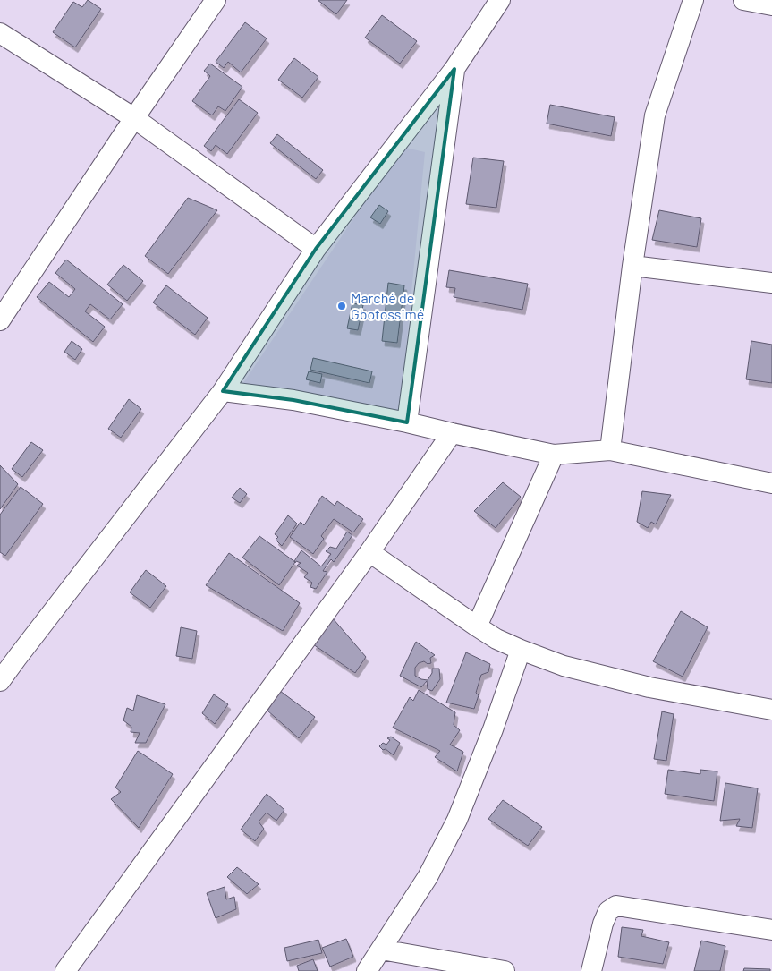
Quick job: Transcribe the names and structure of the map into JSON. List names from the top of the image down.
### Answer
{
  "places": ["Marché de Gbotossimé"]
}
